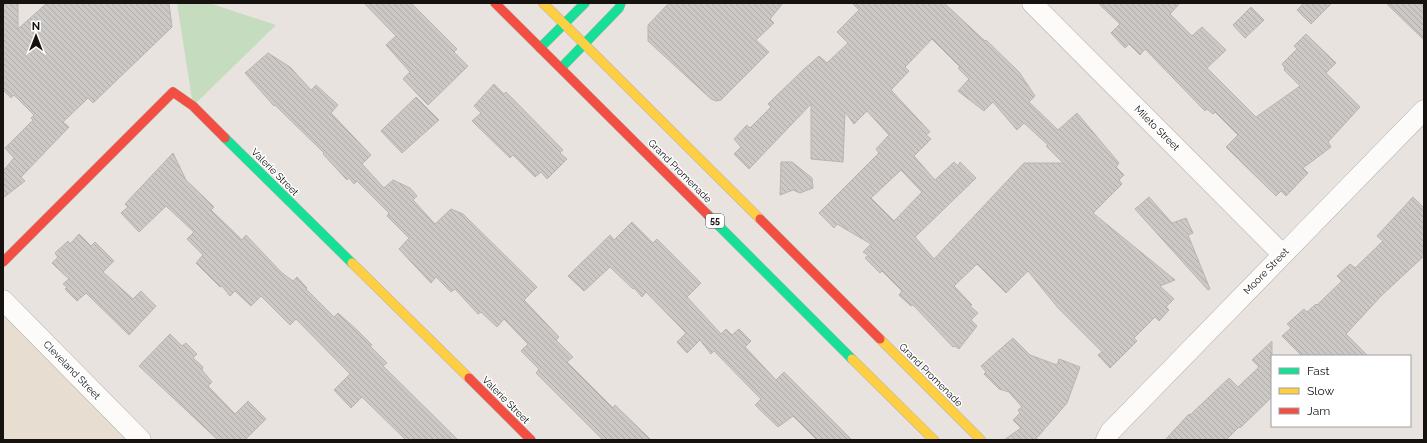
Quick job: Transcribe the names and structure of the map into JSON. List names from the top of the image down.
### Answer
{
  "streets": {
    "main road": ["Grand Promenade", "Valerie Street", "55"],
    "street": ["Mileto Street", "Moore Street", "Cleveland Street"]
  },
  "crossings": [
    ["Mileto Street", "Moore Street"]
  ],
  "legend": ["Fast", "Slow", "Jam"],
  "north": "top"
}
